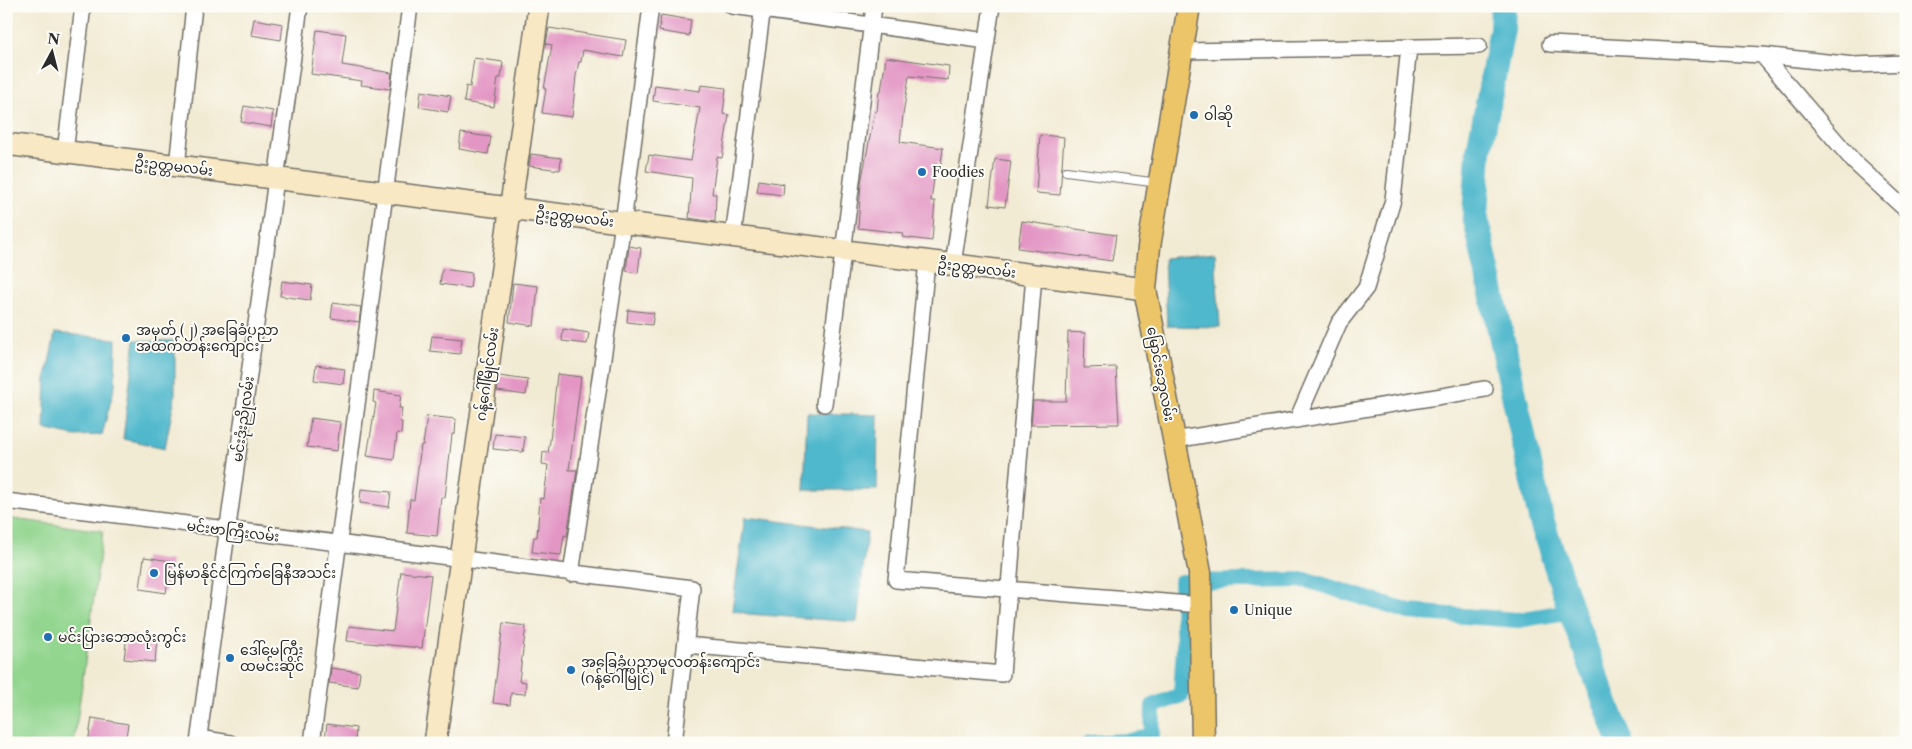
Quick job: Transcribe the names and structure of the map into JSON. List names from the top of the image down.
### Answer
{
  "streets": {
    "main road": ["မြောင်းဘွေလမ်း"],
    "street": [
      "ဦးဥတ္တမလမ်း",
      "ဂန့်ဂေါ်မြိုင်လမ်း",
      "မင်းဒုံးညိုလမ်း",
      "မင်းဗာကြီးလမ်း"
    ]
  },
  "crossings": [
    ["ဦးဥတ္တမလမ်း", "ဂန့်ဂေါ်မြိုင်လမ်း"],
    ["ဦးဥတ္တမလမ်း", "မြောင်းဘွေလမ်း"],
    ["ဦးဥတ္တမလမ်း", "မင်းဒုံးညိုလမ်း"],
    ["ဂန့်ဂေါ်မြိုင်လမ်း", "မင်းဗာကြီးလမ်း"],
    ["မင်းဒုံးညိုလမ်း", "မင်းဗာကြီးလမ်း"]
  ],
  "places": [
    "ဝါဆို",
    "Foodies",
    "အမှတ် (၂) အခြေခံပညာ အထက်တန်းကျောင်း",
    "မြန်မာနိုင်ငံကြက်ခြေနီအသင်း",
    "Unique",
    "မင်းပြားဘောလုံးကွင်း",
    "ဒေါ်မေကြီး ထမင်းဆိုင်",
    "အခြေခံပညာမူလတန်းကျောင်း (ဂန့်ဂေါ်မြိုင်)"
  ],
  "north": "top"
}
